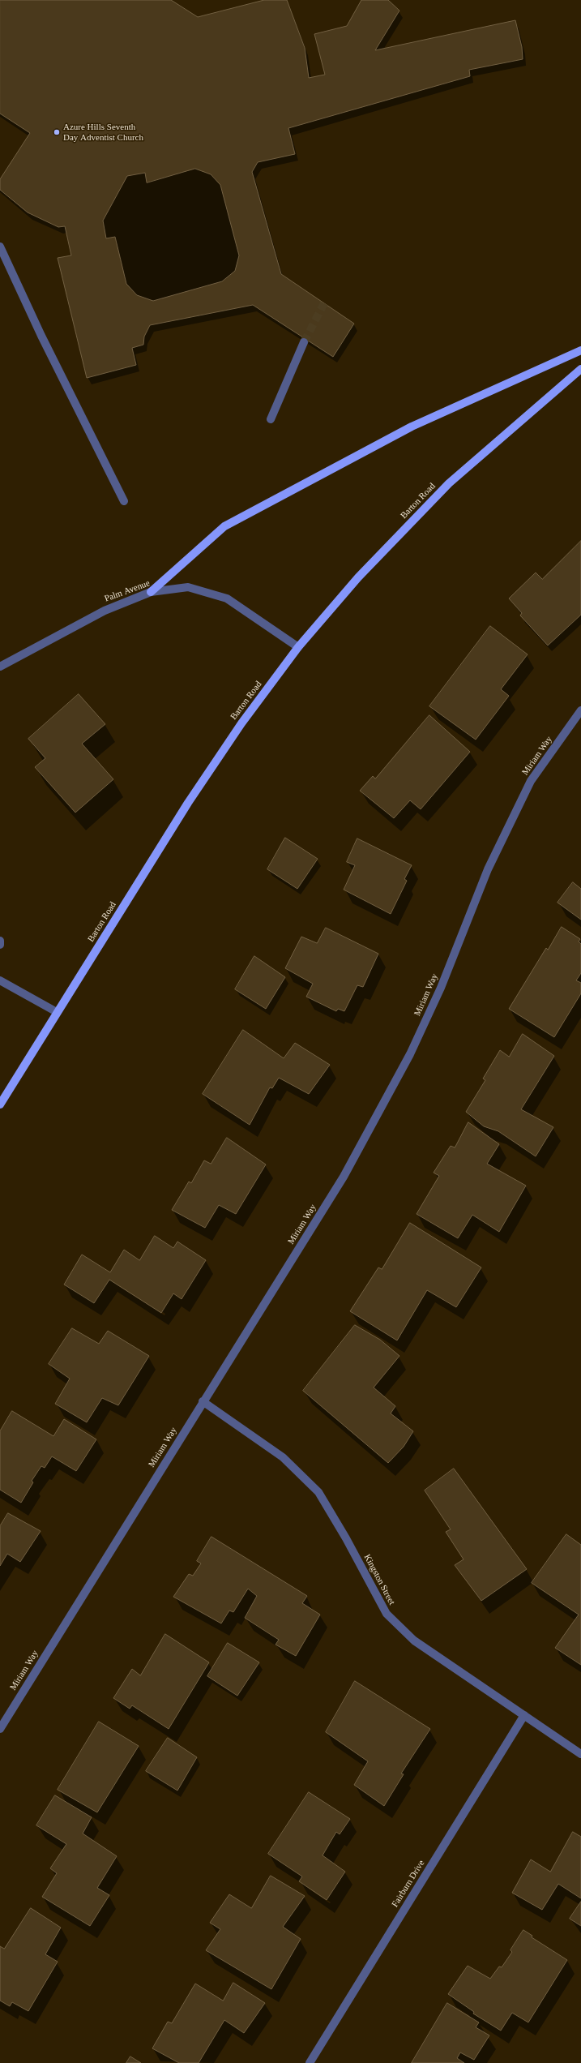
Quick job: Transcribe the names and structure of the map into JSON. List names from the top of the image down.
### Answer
{
  "streets": {
    "main road": ["Barton Road"],
    "street": [
      "Palm Avenue",
      "Miriam Way",
      "Kingston Street",
      "Fairburn Drive"
    ]
  },
  "crossings": [
    ["Barton Road", "Palm Avenue"],
    ["Miriam Way", "Kingston Street"],
    ["Kingston Street", "Fairburn Drive"]
  ],
  "places": ["Azure Hills Seventh Day Adventist Church"]
}
